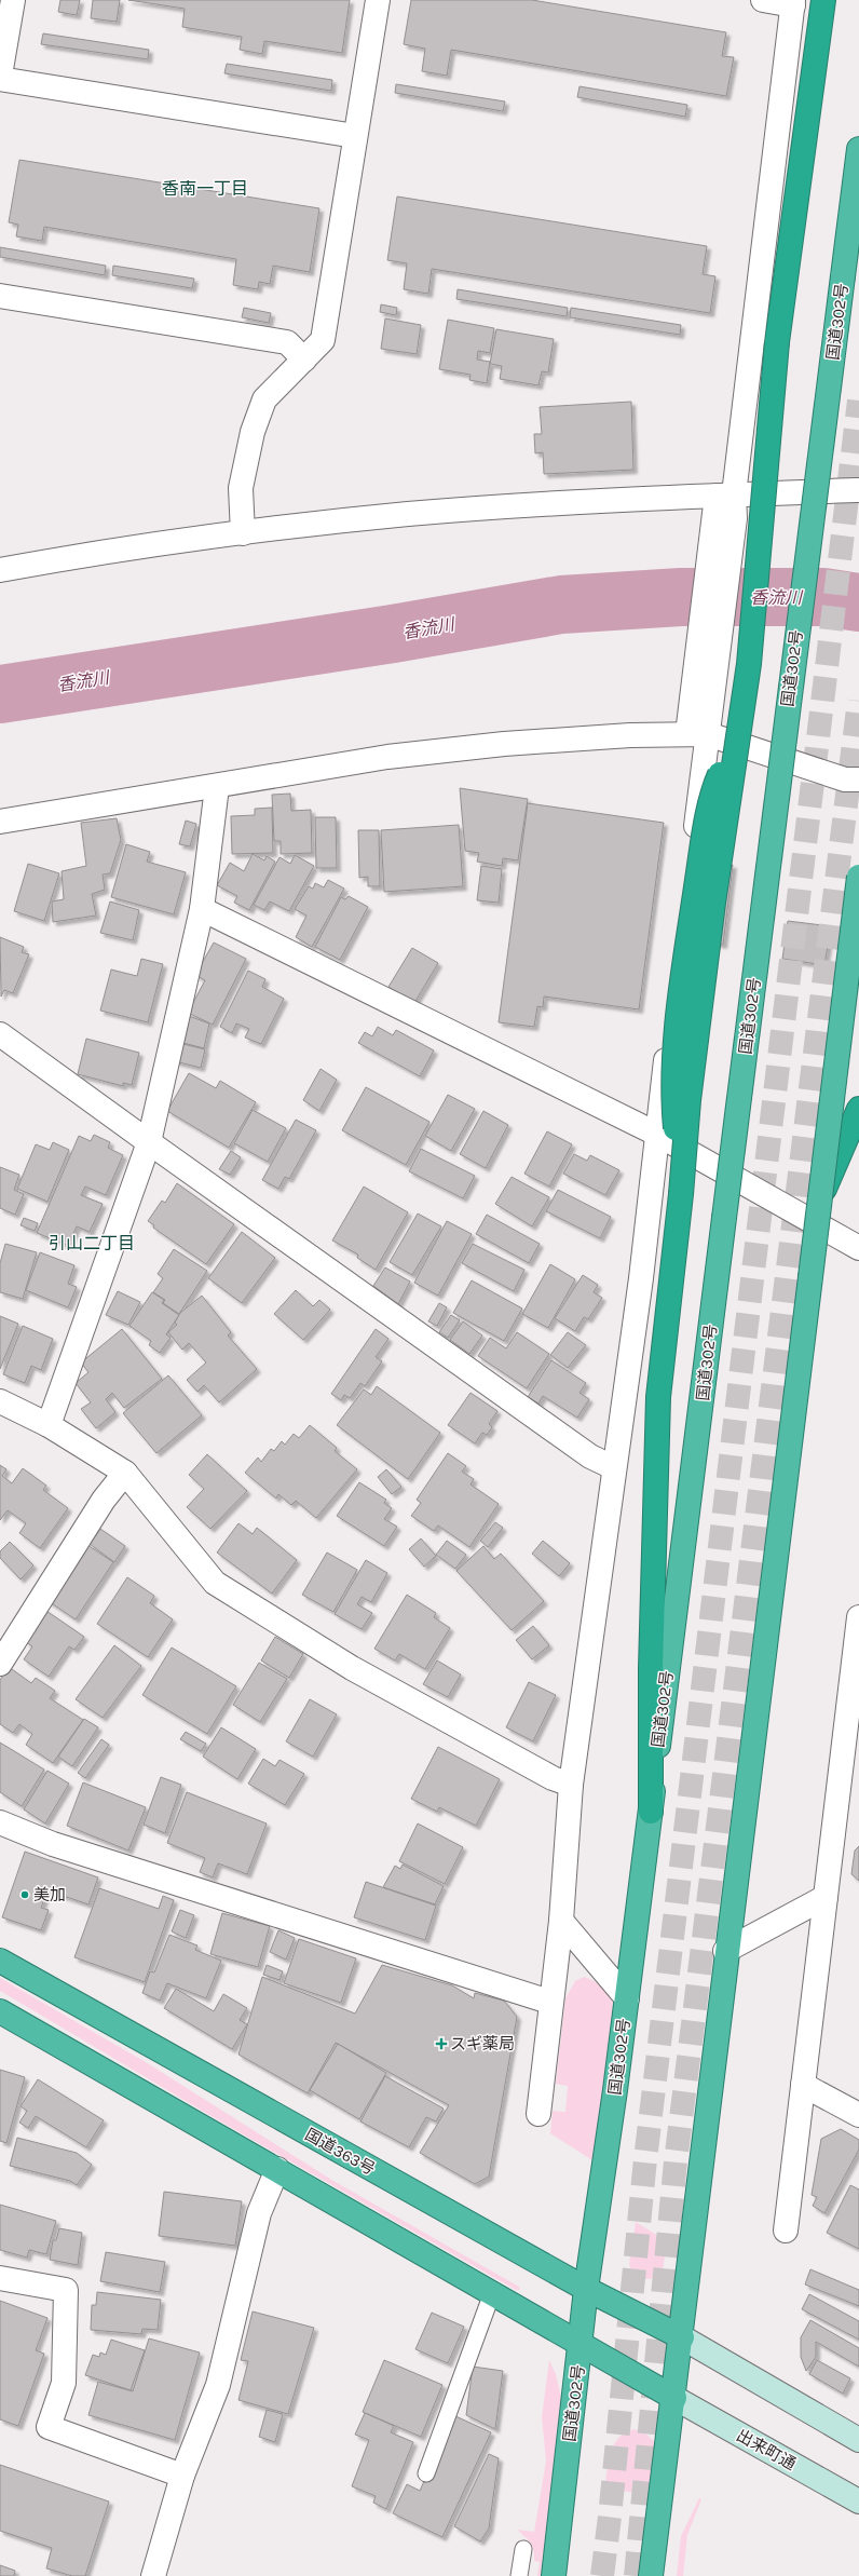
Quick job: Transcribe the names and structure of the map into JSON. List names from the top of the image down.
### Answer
{
  "streets": {
    "highway": ["国道302号", "国道363号"],
    "main road": ["出来町通"]
  },
  "crossings": [
    ["国道302号", "国道363号"]
  ],
  "districts": ["香南一丁目", "引山二丁目"],
  "water": ["香流川"],
  "places": {
    "other": ["美加"],
    "health": ["スギ薬局"]
  }
}
